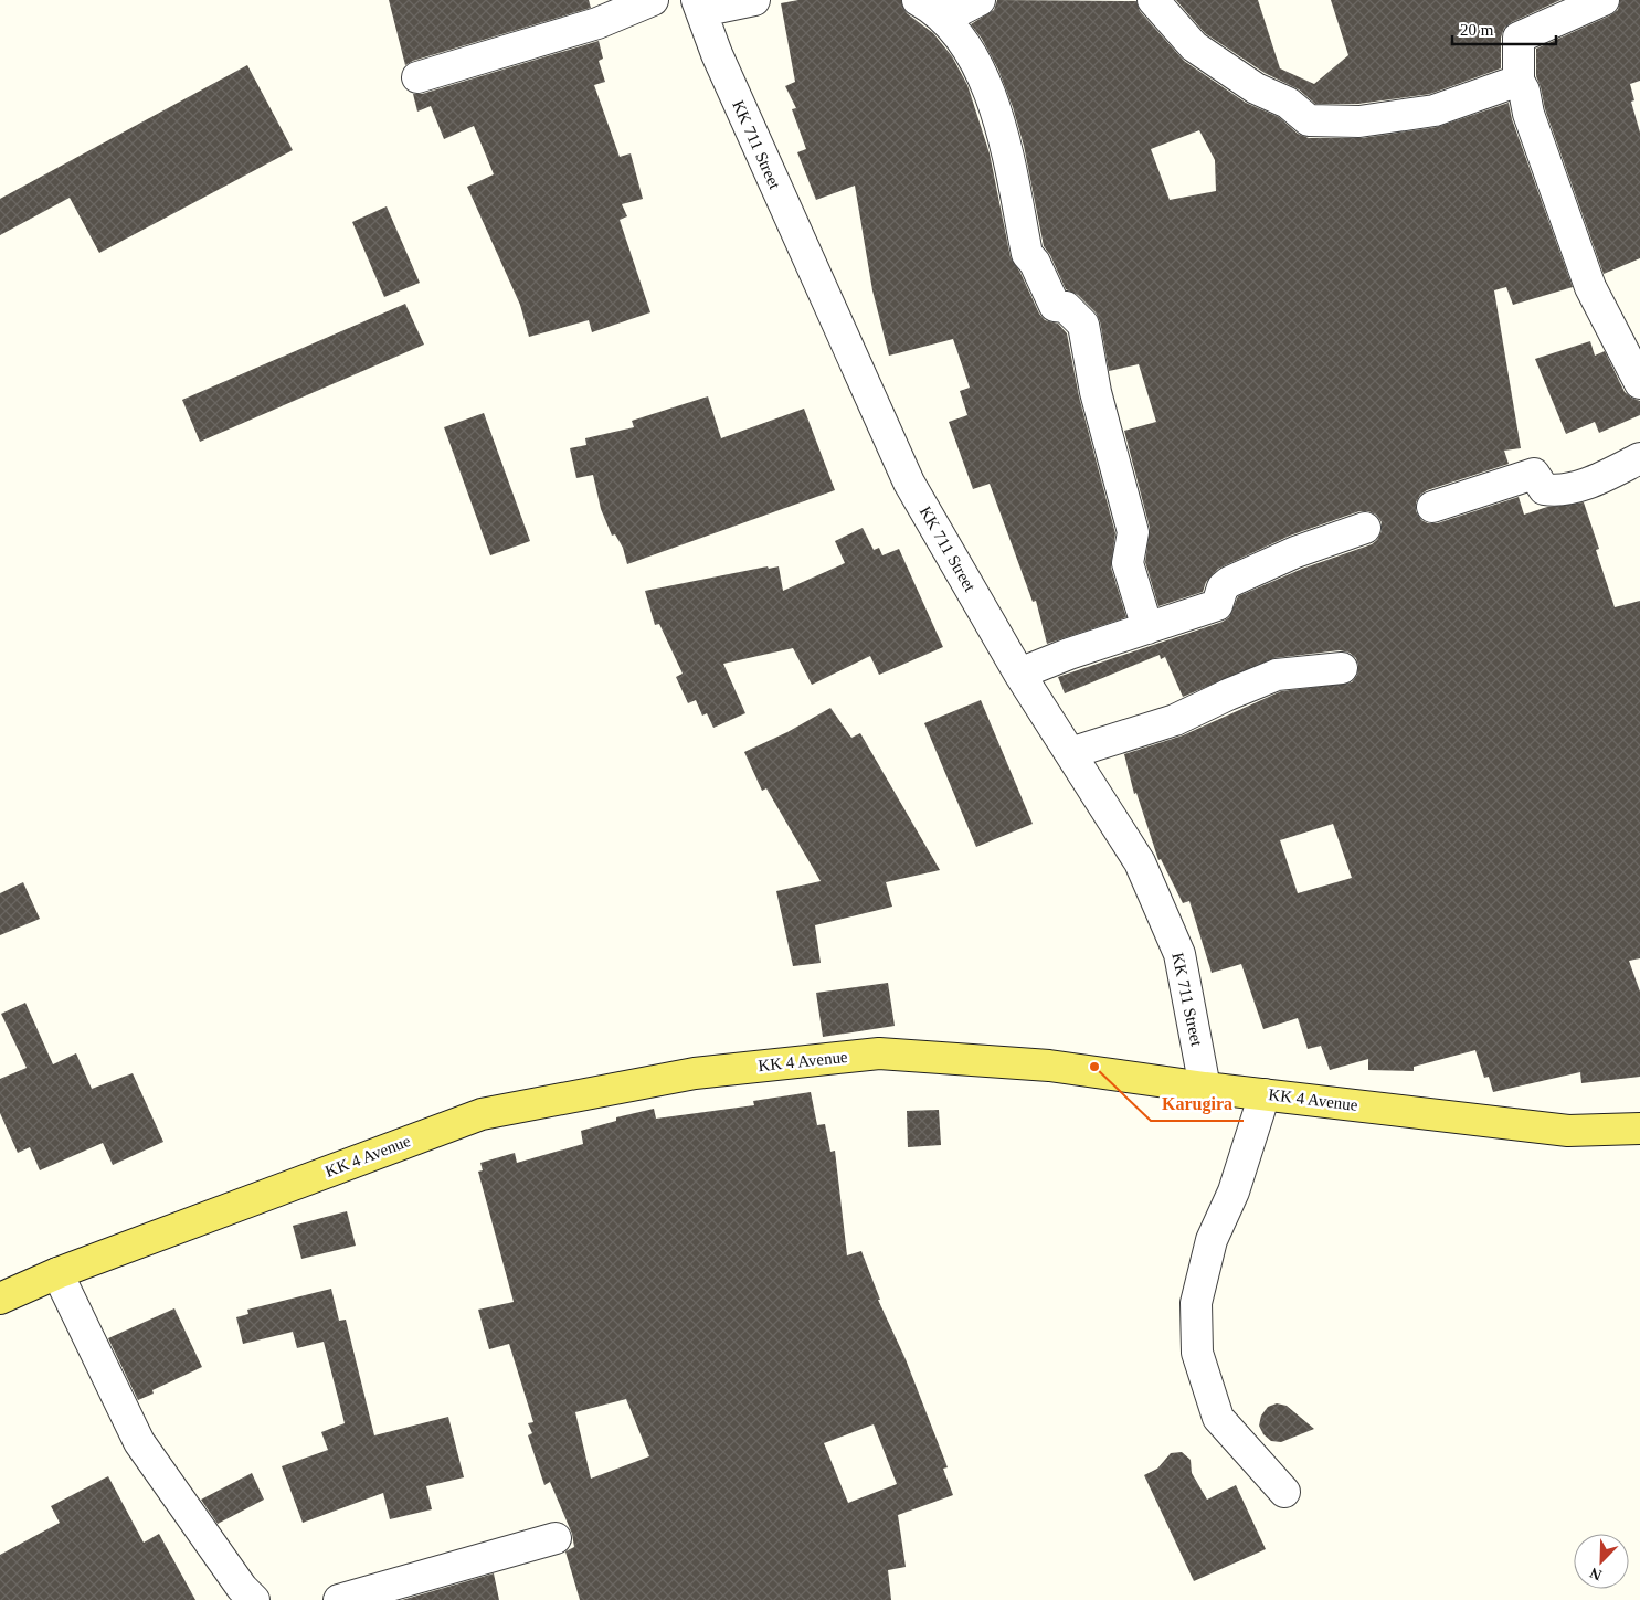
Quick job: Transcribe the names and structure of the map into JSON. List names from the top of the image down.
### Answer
{
  "streets": {
    "main road": ["KK 4 Avenue"],
    "street": ["KK 711 Street"]
  },
  "crossings": [
    ["KK 711 Street", "KK 4 Avenue"]
  ],
  "places": ["Karugira"],
  "scale_bar": "20 m",
  "north": "bottom left"
}
